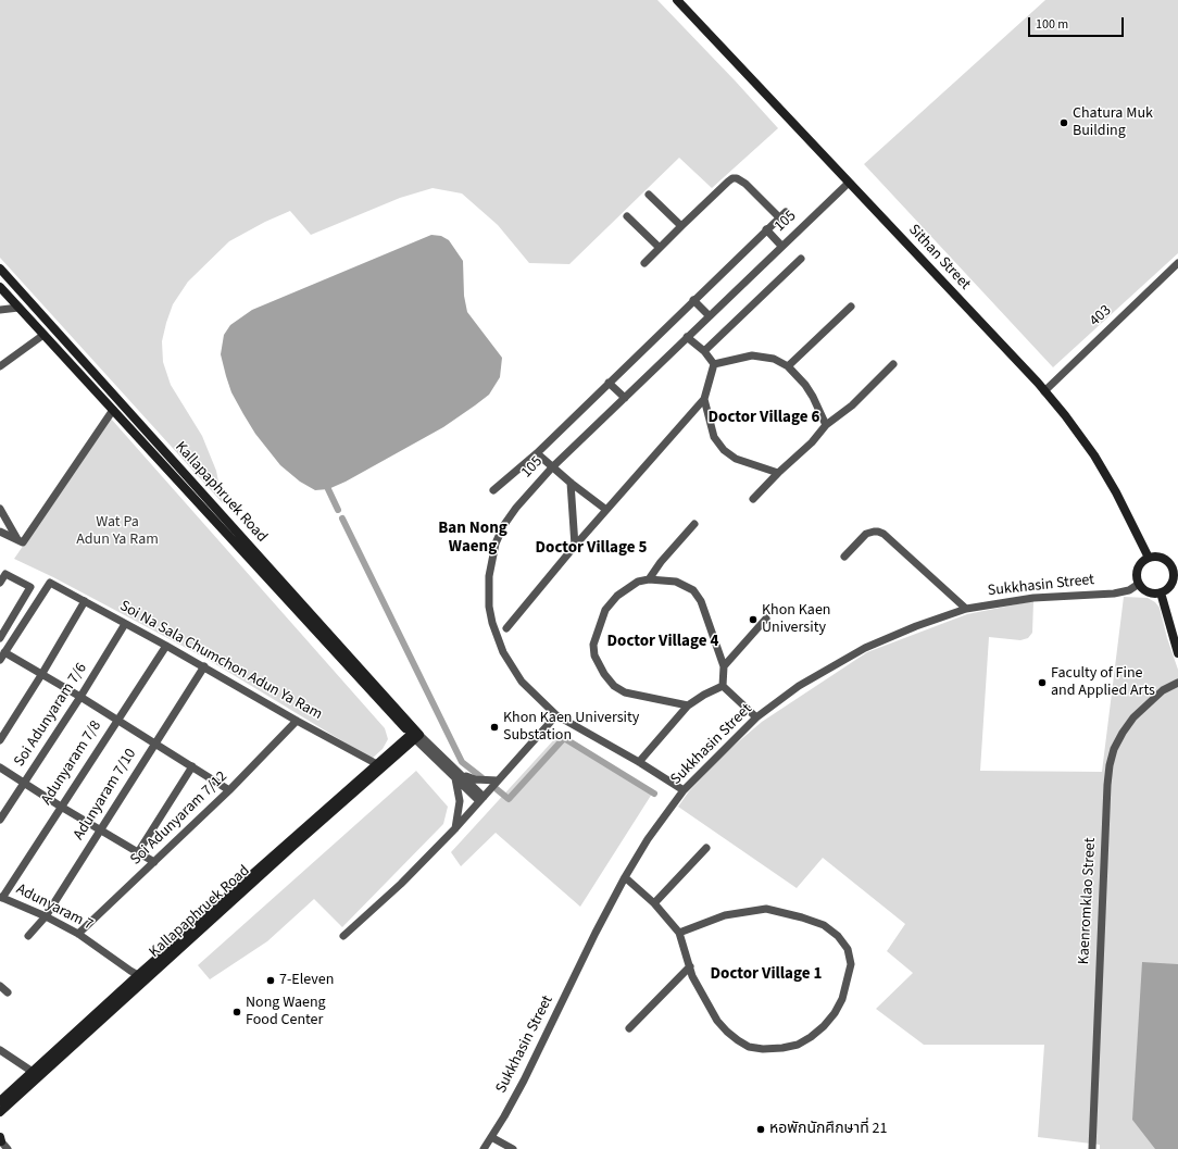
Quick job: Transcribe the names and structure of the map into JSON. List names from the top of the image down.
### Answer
{
  "streets": {
    "main road": ["Sithan Street", "Kallapaphruek Road"],
    "street": [
      "105",
      "403",
      "Sukkhasin Street",
      "Soi Na Sala Chumchon Adun Ya Ram",
      "Soi Adunyaram 7/6",
      "Adunyaram 7/8",
      "Adunyaram 7/10",
      "Soi Adunyaram 7/12",
      "Kaenromklao Street",
      "Adunyaram 7"
    ]
  },
  "crossings": [
    ["105", "Sithan Street"],
    ["105", "Sukkhasin Street"],
    ["Sithan Street", "403"],
    ["Sithan Street", "Sukkhasin Street"],
    ["Kallapaphruek Road", "Soi Na Sala Chumchon Adun Ya Ram"],
    ["Kallapaphruek Road", "Adunyaram 7"],
    ["Soi Na Sala Chumchon Adun Ya Ram", "Soi Adunyaram 7/6"],
    ["Soi Na Sala Chumchon Adun Ya Ram", "Adunyaram 7/8"],
    ["Soi Na Sala Chumchon Adun Ya Ram", "Adunyaram 7/10"],
    ["Soi Na Sala Chumchon Adun Ya Ram", "Soi Adunyaram 7/12"],
    ["Adunyaram 7/8", "Adunyaram 7"],
    ["Adunyaram 7/10", "Adunyaram 7"],
    ["Soi Adunyaram 7/12", "Adunyaram 7"]
  ],
  "districts": [
    "Doctor Village 6",
    "Ban Nong Waeng",
    "Doctor Village 5",
    "Doctor Village 4",
    "Doctor Village 1"
  ],
  "parks": ["Wat Pa Adun Ya Ram"],
  "places": [
    "Chatura Muk Building",
    "Khon Kaen University",
    "Faculty of Fine and Applied Arts",
    "Khon Kaen University Substation",
    "7-Eleven",
    "Nong Waeng Food Center",
    "หอพักนักศึกษาที่ 21"
  ],
  "scale_bar": "100 m"
}
